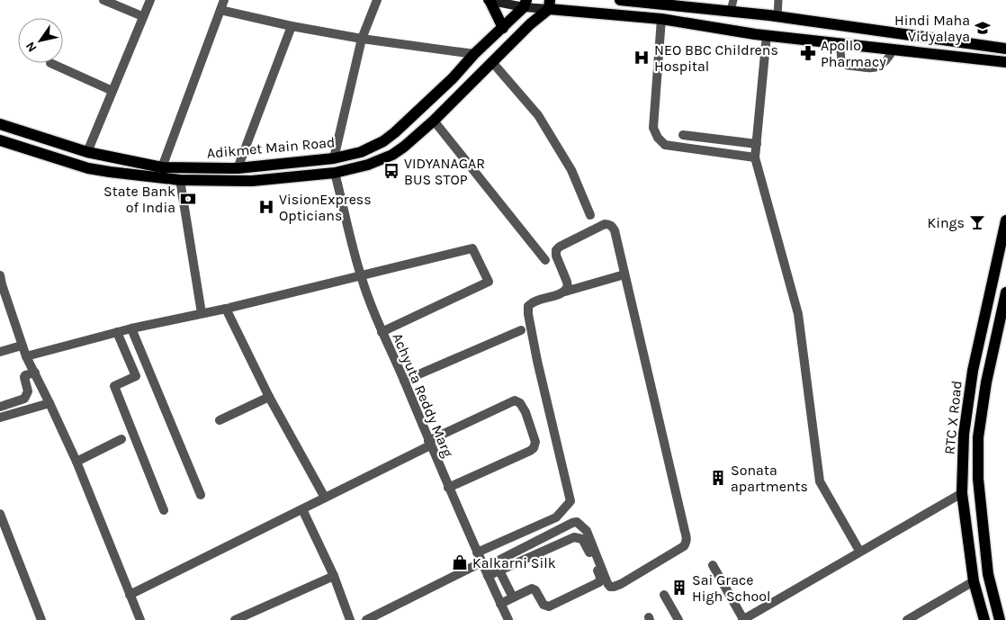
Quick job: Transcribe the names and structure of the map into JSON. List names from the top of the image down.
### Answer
{
  "streets": {
    "main road": ["Adikmet Main Road", "RTC X Road"],
    "street": ["Achyuta Reddy Marg"]
  },
  "crossings": [
    ["Adikmet Main Road", "Achyuta Reddy Marg"]
  ],
  "places": {
    "school or university": ["Hindi Maha Vidyalaya"],
    "pharmacy": ["Apollo Pharmacy"],
    "hospital": ["NEO BBC Childrens Hospital", "VisionExpress Opticians"],
    "bus stop": ["VIDYANAGAR BUS STOP"],
    "bank": ["State Bank of India"],
    "bar": ["Kings"],
    "building": ["Sonata apartments", "Sai Grace High School"],
    "shop": ["Kalkarni Silk"]
  },
  "north": "bottom left"
}
